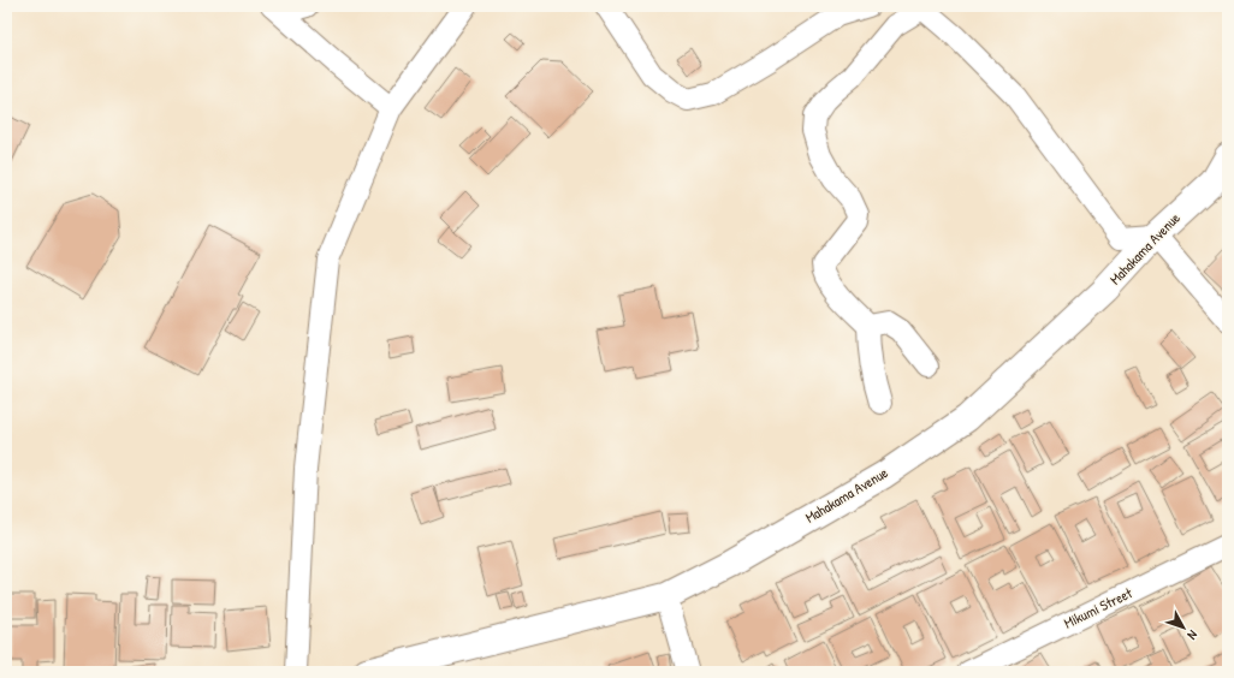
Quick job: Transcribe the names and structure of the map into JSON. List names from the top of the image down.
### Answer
{
  "streets": {
    "street": ["Mahakama Avenue", "Mikumi Street"]
  },
  "north": "bottom right"
}
